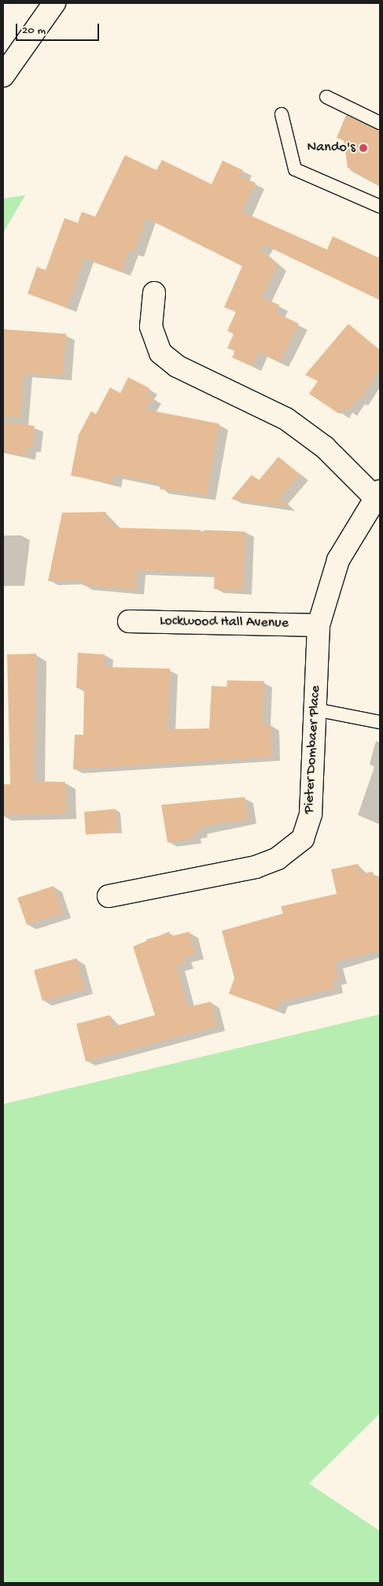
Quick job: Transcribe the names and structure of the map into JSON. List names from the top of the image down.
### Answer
{
  "streets": {
    "street": ["Lockwood Hall Avenue", "Pieter Dombaer Place"]
  },
  "crossings": [
    ["Lockwood Hall Avenue", "Pieter Dombaer Place"]
  ],
  "places": ["Nando's"],
  "scale_bar": "20 m"
}
